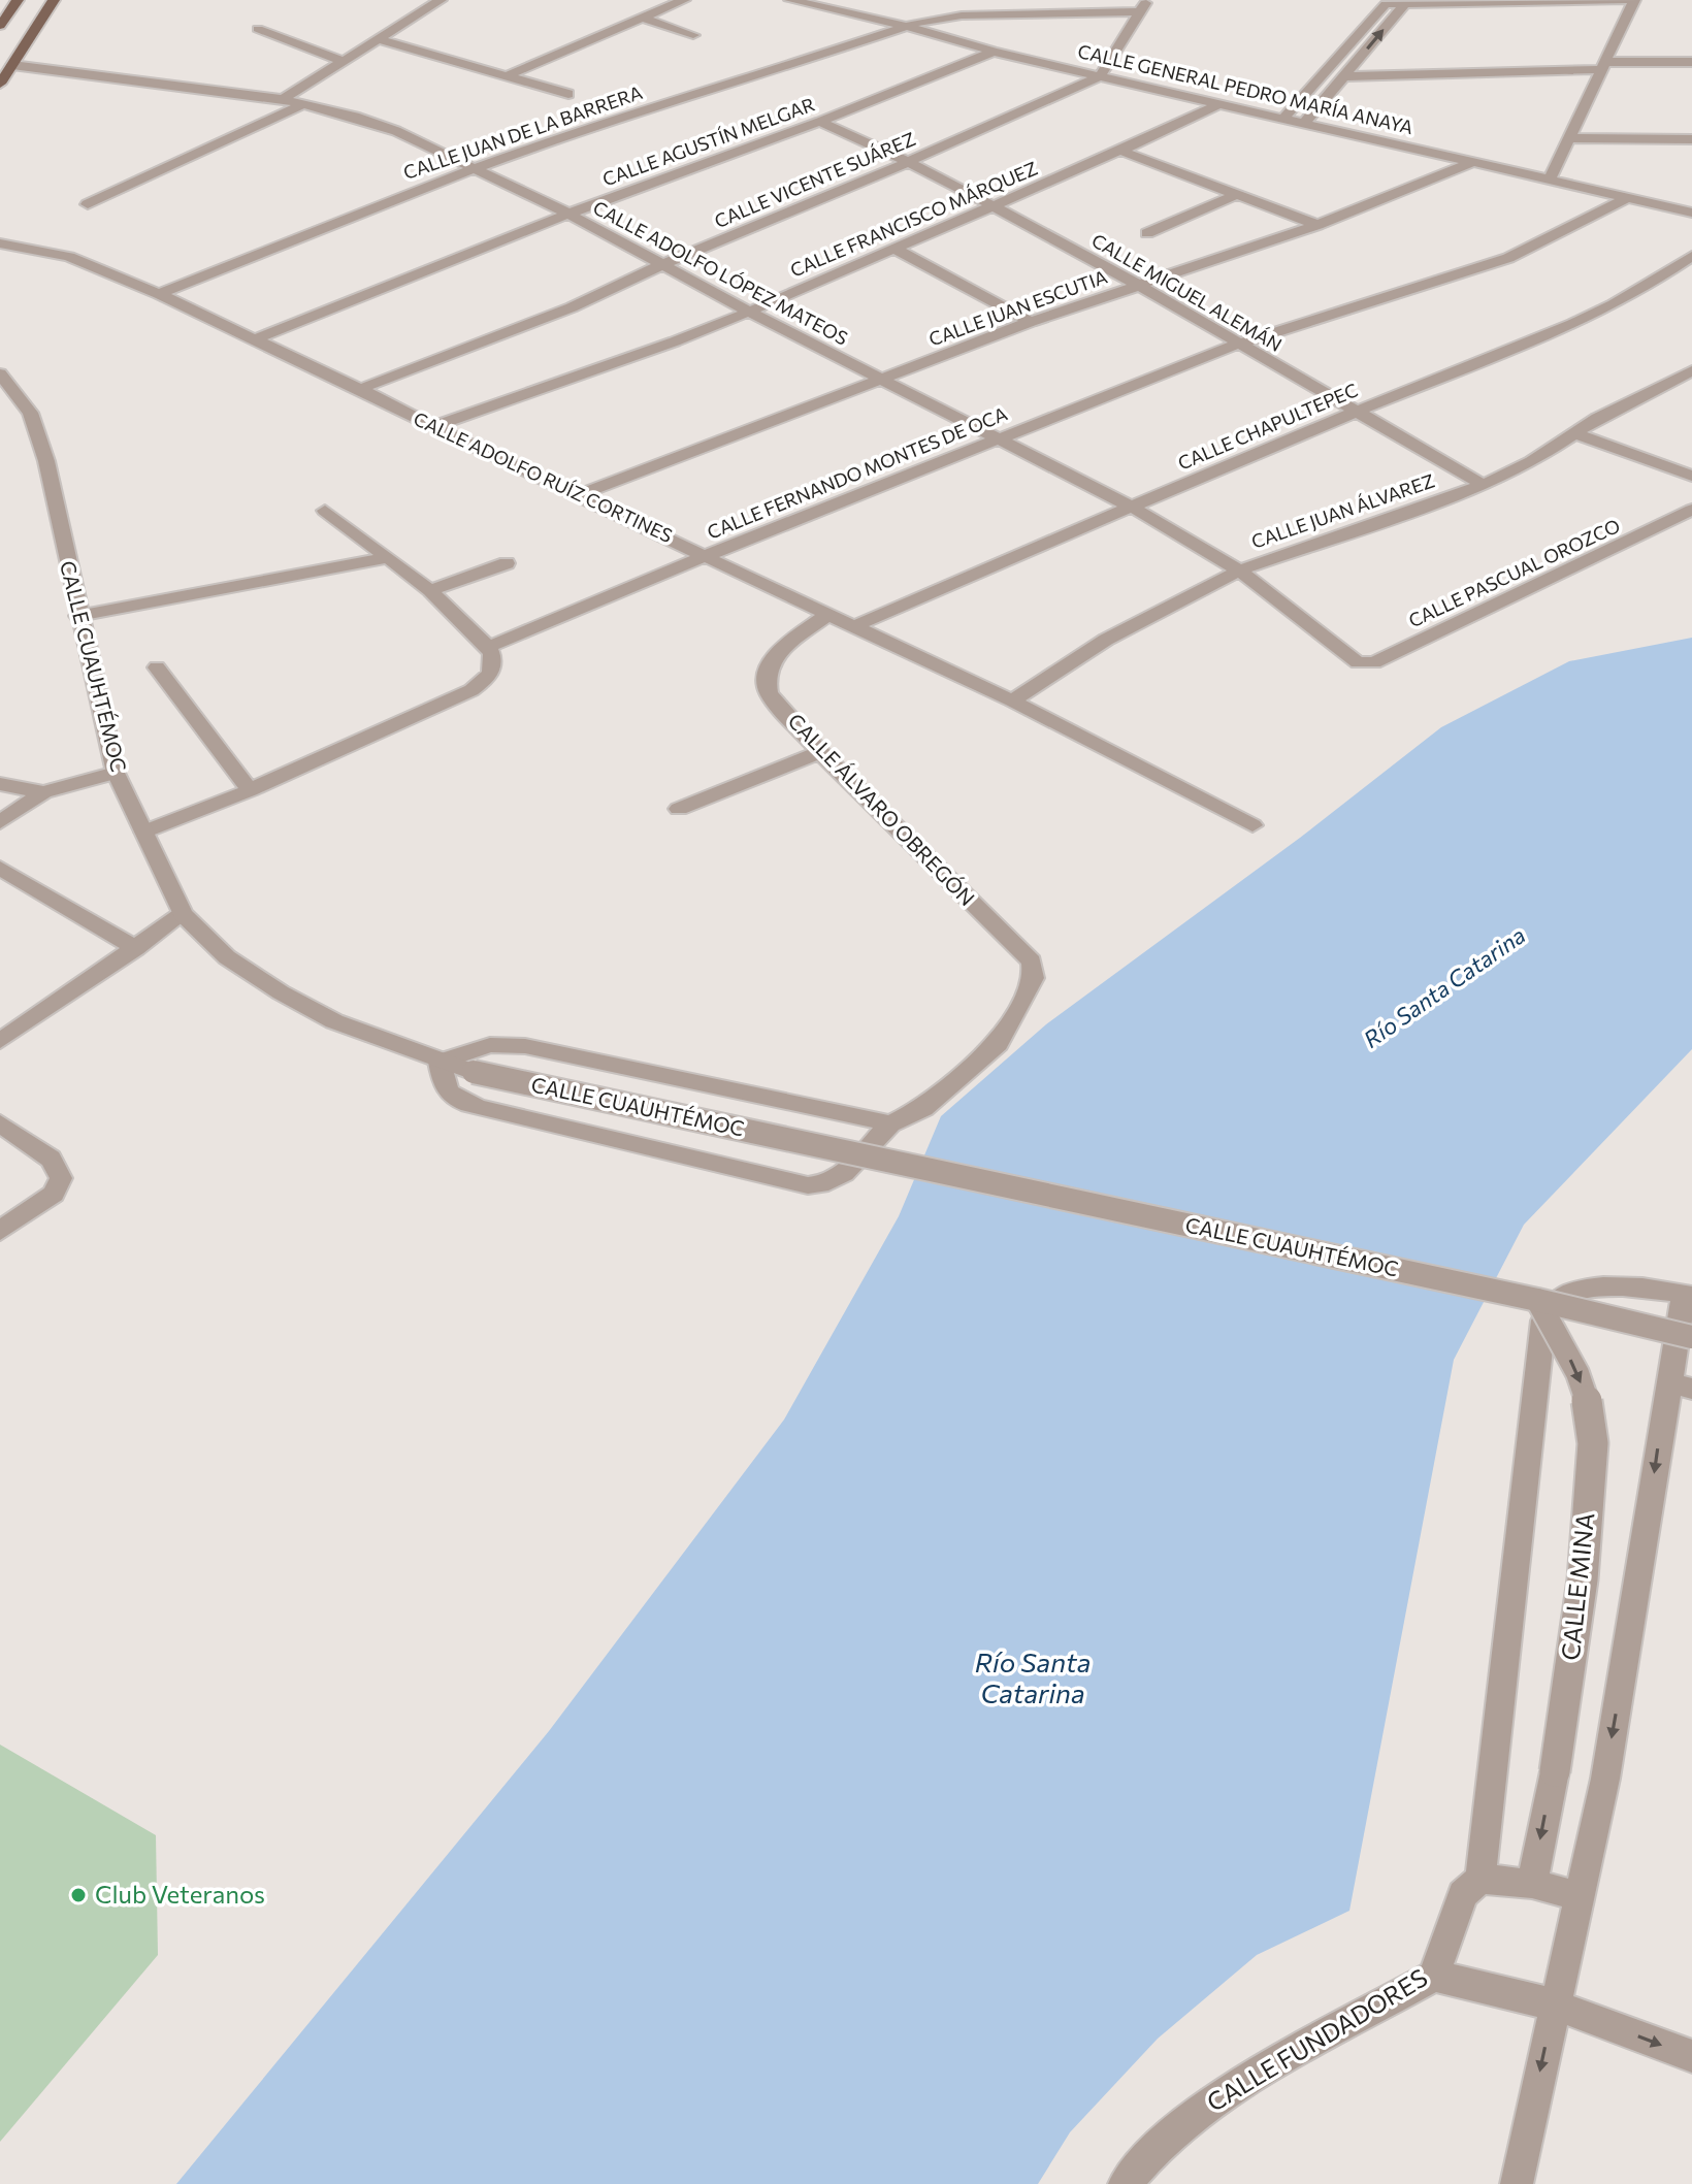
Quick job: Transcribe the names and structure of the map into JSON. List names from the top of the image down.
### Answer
{
  "streets": {
    "street": [
      "CALLE GENERAL PEDRO MARÍA ANAYA",
      "CALLE JUAN DE LA BARRERA",
      "CALLE AGUSTÍN MELGAR",
      "CALLE VICENTE SUÁREZ",
      "CALLE FRANCISCO MÁRQUEZ",
      "CALLE ADOLFO LÓPEZ MATEOS",
      "CALLE MIGUEL ALEMÁN",
      "CALLE JUAN ESCUTIA",
      "CALLE CHAPULTEPEC",
      "CALLE FERNANDO MONTES DE OCA",
      "CALLE ADOLFO RUÍZ CORTINES",
      "CALLE JUAN ÁLVAREZ",
      "CALLE PASCUAL OROZCO",
      "CALLE CUAUHTÉMOC",
      "CALLE ÁLVARO OBREGÓN",
      "CALLE MINA",
      "CALLE FUNDADORES"
    ]
  },
  "crossings": [
    ["CALLE GENERAL PEDRO MARÍA ANAYA", "CALLE JUAN DE LA BARRERA"],
    ["CALLE GENERAL PEDRO MARÍA ANAYA", "CALLE AGUSTÍN MELGAR"],
    ["CALLE GENERAL PEDRO MARÍA ANAYA", "CALLE VICENTE SUÁREZ"],
    ["CALLE GENERAL PEDRO MARÍA ANAYA", "CALLE FRANCISCO MÁRQUEZ"],
    ["CALLE GENERAL PEDRO MARÍA ANAYA", "CALLE JUAN ESCUTIA"],
    ["CALLE GENERAL PEDRO MARÍA ANAYA", "CALLE FERNANDO MONTES DE OCA"],
    ["CALLE JUAN DE LA BARRERA", "CALLE ADOLFO LÓPEZ MATEOS"],
    ["CALLE JUAN DE LA BARRERA", "CALLE ADOLFO RUÍZ CORTINES"],
    ["CALLE AGUSTÍN MELGAR", "CALLE ADOLFO LÓPEZ MATEOS"],
    ["CALLE AGUSTÍN MELGAR", "CALLE MIGUEL ALEMÁN"],
    ["CALLE AGUSTÍN MELGAR", "CALLE ADOLFO RUÍZ CORTINES"],
    ["CALLE VICENTE SUÁREZ", "CALLE ADOLFO LÓPEZ MATEOS"],
    ["CALLE VICENTE SUÁREZ", "CALLE MIGUEL ALEMÁN"],
    ["CALLE VICENTE SUÁREZ", "CALLE ADOLFO RUÍZ CORTINES"],
    ["CALLE FRANCISCO MÁRQUEZ", "CALLE ADOLFO LÓPEZ MATEOS"],
    ["CALLE FRANCISCO MÁRQUEZ", "CALLE MIGUEL ALEMÁN"],
    ["CALLE FRANCISCO MÁRQUEZ", "CALLE ADOLFO RUÍZ CORTINES"],
    ["CALLE ADOLFO LÓPEZ MATEOS", "CALLE JUAN ESCUTIA"],
    ["CALLE ADOLFO LÓPEZ MATEOS", "CALLE CHAPULTEPEC"],
    ["CALLE ADOLFO LÓPEZ MATEOS", "CALLE FERNANDO MONTES DE OCA"],
    ["CALLE ADOLFO LÓPEZ MATEOS", "CALLE JUAN ÁLVAREZ"],
    ["CALLE ADOLFO LÓPEZ MATEOS", "CALLE PASCUAL OROZCO"],
    ["CALLE MIGUEL ALEMÁN", "CALLE JUAN ESCUTIA"],
    ["CALLE MIGUEL ALEMÁN", "CALLE CHAPULTEPEC"],
    ["CALLE MIGUEL ALEMÁN", "CALLE FERNANDO MONTES DE OCA"],
    ["CALLE MIGUEL ALEMÁN", "CALLE JUAN ÁLVAREZ"],
    ["CALLE JUAN ESCUTIA", "CALLE ADOLFO RUÍZ CORTINES"],
    ["CALLE CHAPULTEPEC", "CALLE ADOLFO RUÍZ CORTINES"],
    ["CALLE FERNANDO MONTES DE OCA", "CALLE ADOLFO RUÍZ CORTINES"],
    ["CALLE ADOLFO RUÍZ CORTINES", "CALLE JUAN ÁLVAREZ"],
    ["CALLE ADOLFO RUÍZ CORTINES", "CALLE ÁLVARO OBREGÓN"],
    ["CALLE CUAUHTÉMOC", "CALLE MINA"]
  ],
  "water": ["Río Santa Catarina"],
  "places": ["Club Veteranos"]
}
